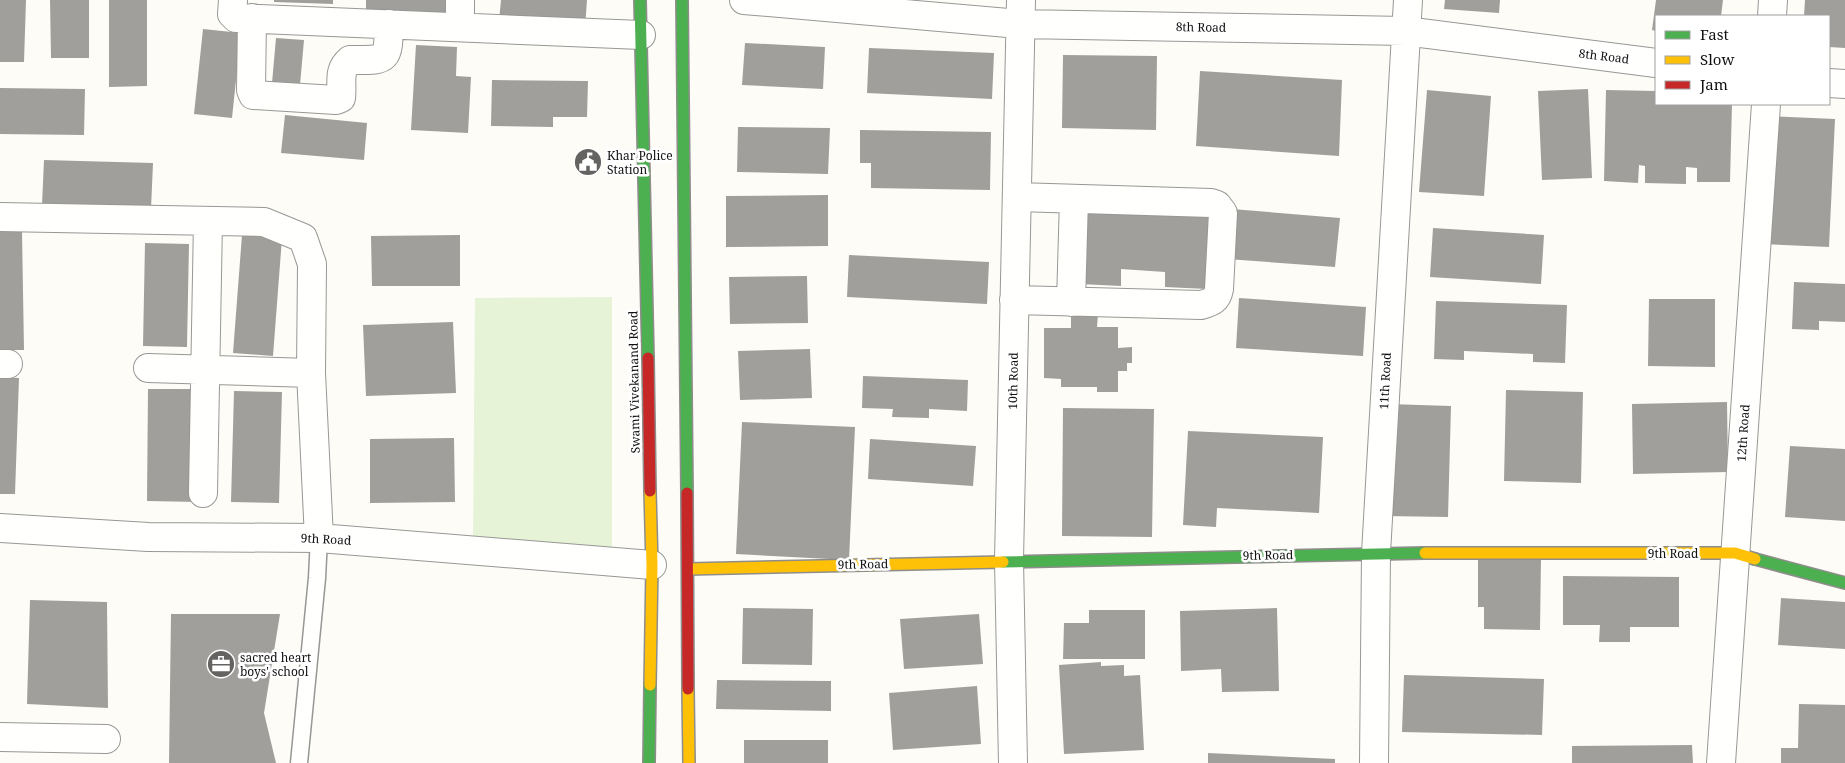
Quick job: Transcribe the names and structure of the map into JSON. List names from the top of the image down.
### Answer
{
  "streets": {
    "main road": ["Swami Vivekanand Road", "9th Road"],
    "street": [
      "8th Road",
      "10th Road",
      "11th Road",
      "12th Road"
    ]
  },
  "crossings": [
    ["8th Road", "10th Road"],
    ["8th Road", "11th Road"],
    ["10th Road", "9th Road"],
    ["11th Road", "9th Road"],
    ["Swami Vivekanand Road", "9th Road"],
    ["12th Road", "9th Road"]
  ],
  "places": {
    "public building": ["Khar Police Station"],
    "office": ["sacred heart boys' school"]
  },
  "legend": ["Fast", "Slow", "Jam"]
}
